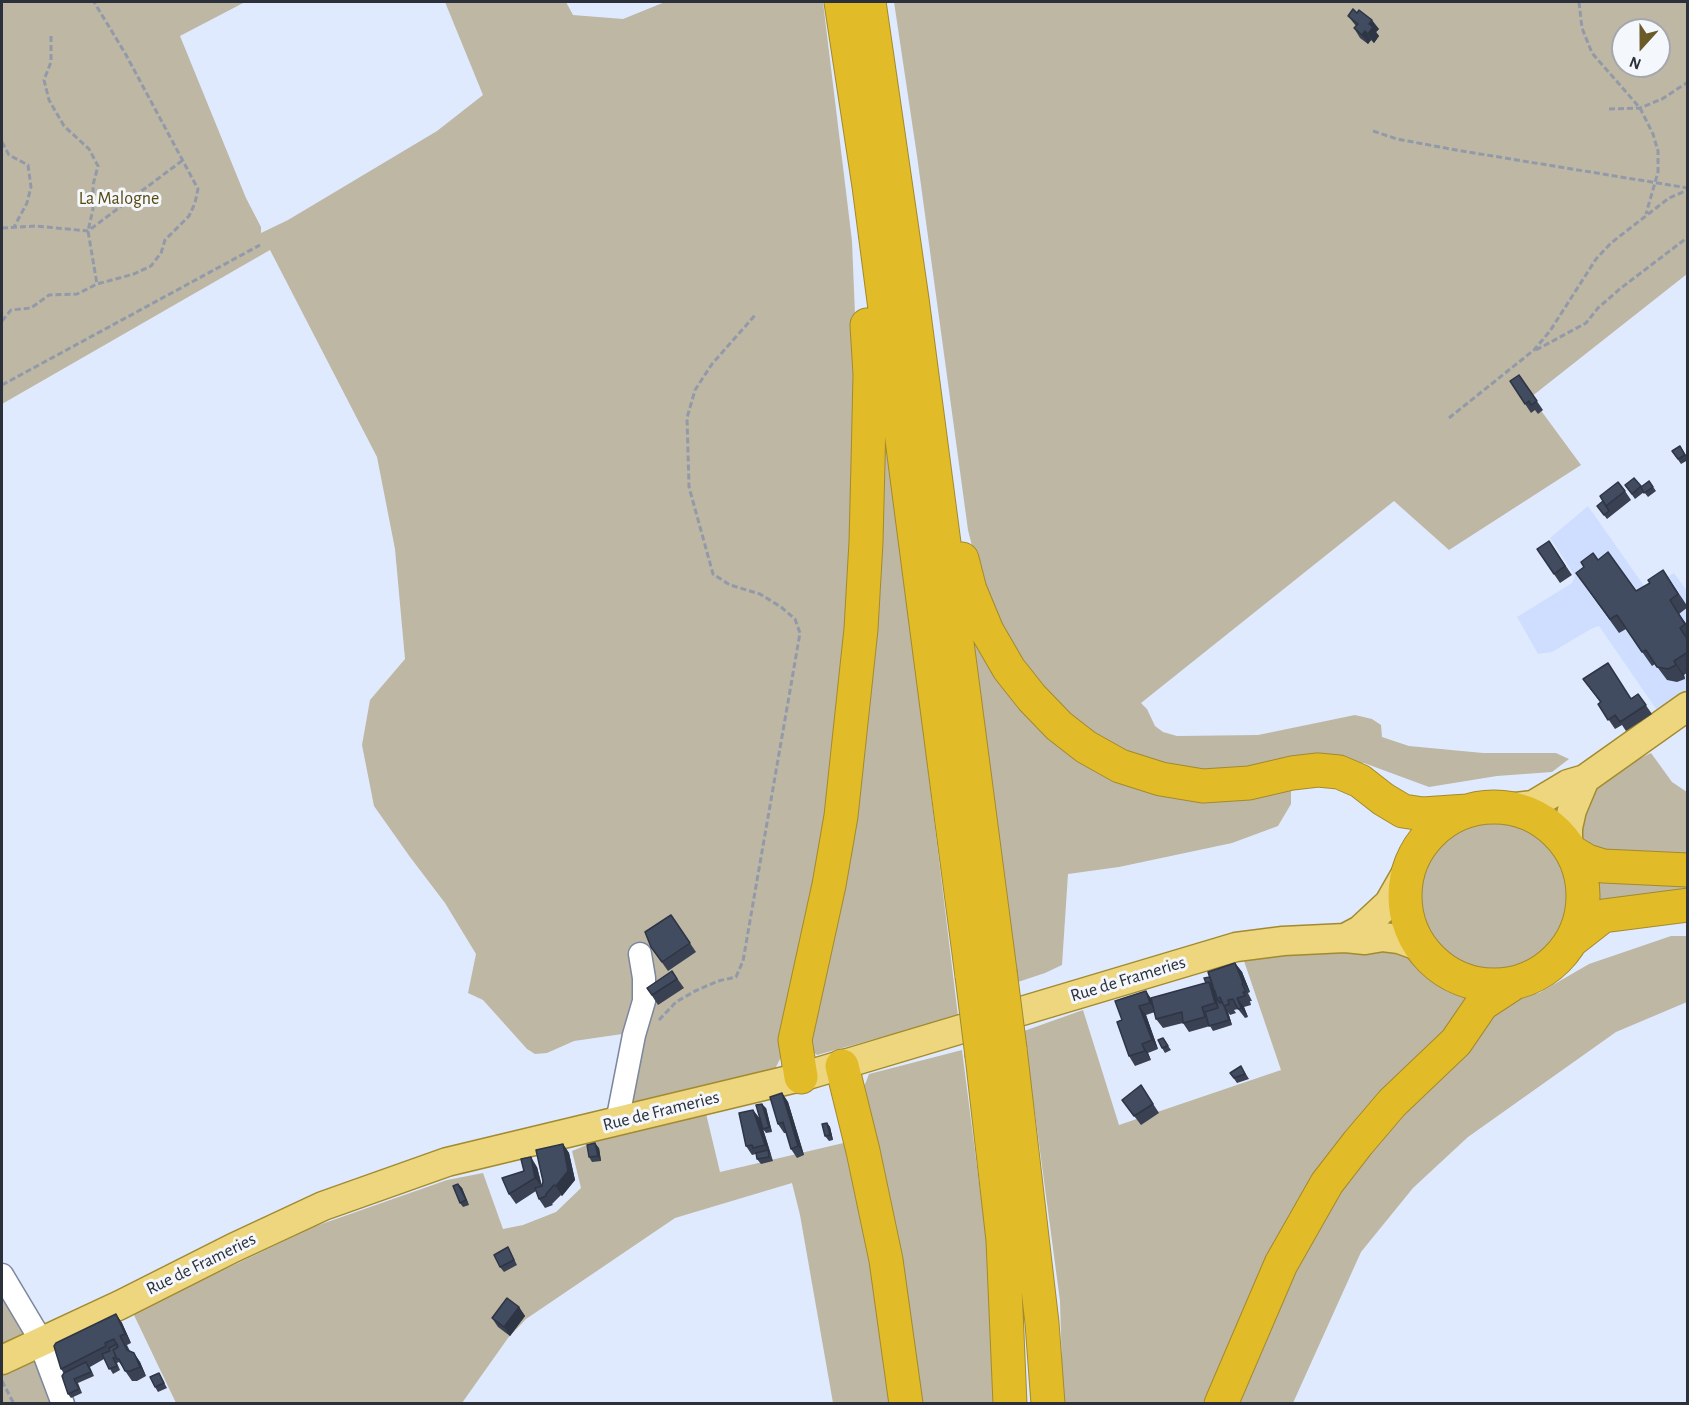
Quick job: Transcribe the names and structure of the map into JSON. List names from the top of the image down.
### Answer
{
  "streets": {
    "main road": ["Rue de Frameries"]
  },
  "parks": ["La Malogne"],
  "north": "bottom"
}
